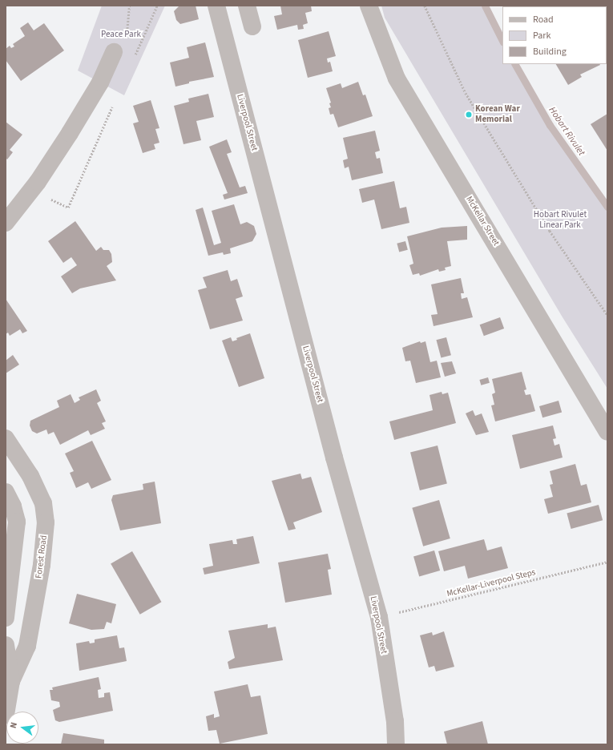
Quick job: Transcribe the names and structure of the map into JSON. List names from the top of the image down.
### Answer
{
  "streets": {
    "street": ["Liverpool Street", "McKellar Street", "Forest Road"],
    "path": ["McKellar-Liverpool Steps"]
  },
  "crossings": [
    ["Liverpool Street", "McKellar-Liverpool Steps"]
  ],
  "water": ["Hobart Rivulet"],
  "parks": ["Peace Park", "Hobart Rivulet Linear Park"],
  "places": ["Korean War Memorial"],
  "legend": ["Road", "Park", "Building"],
  "north": "left"
}
